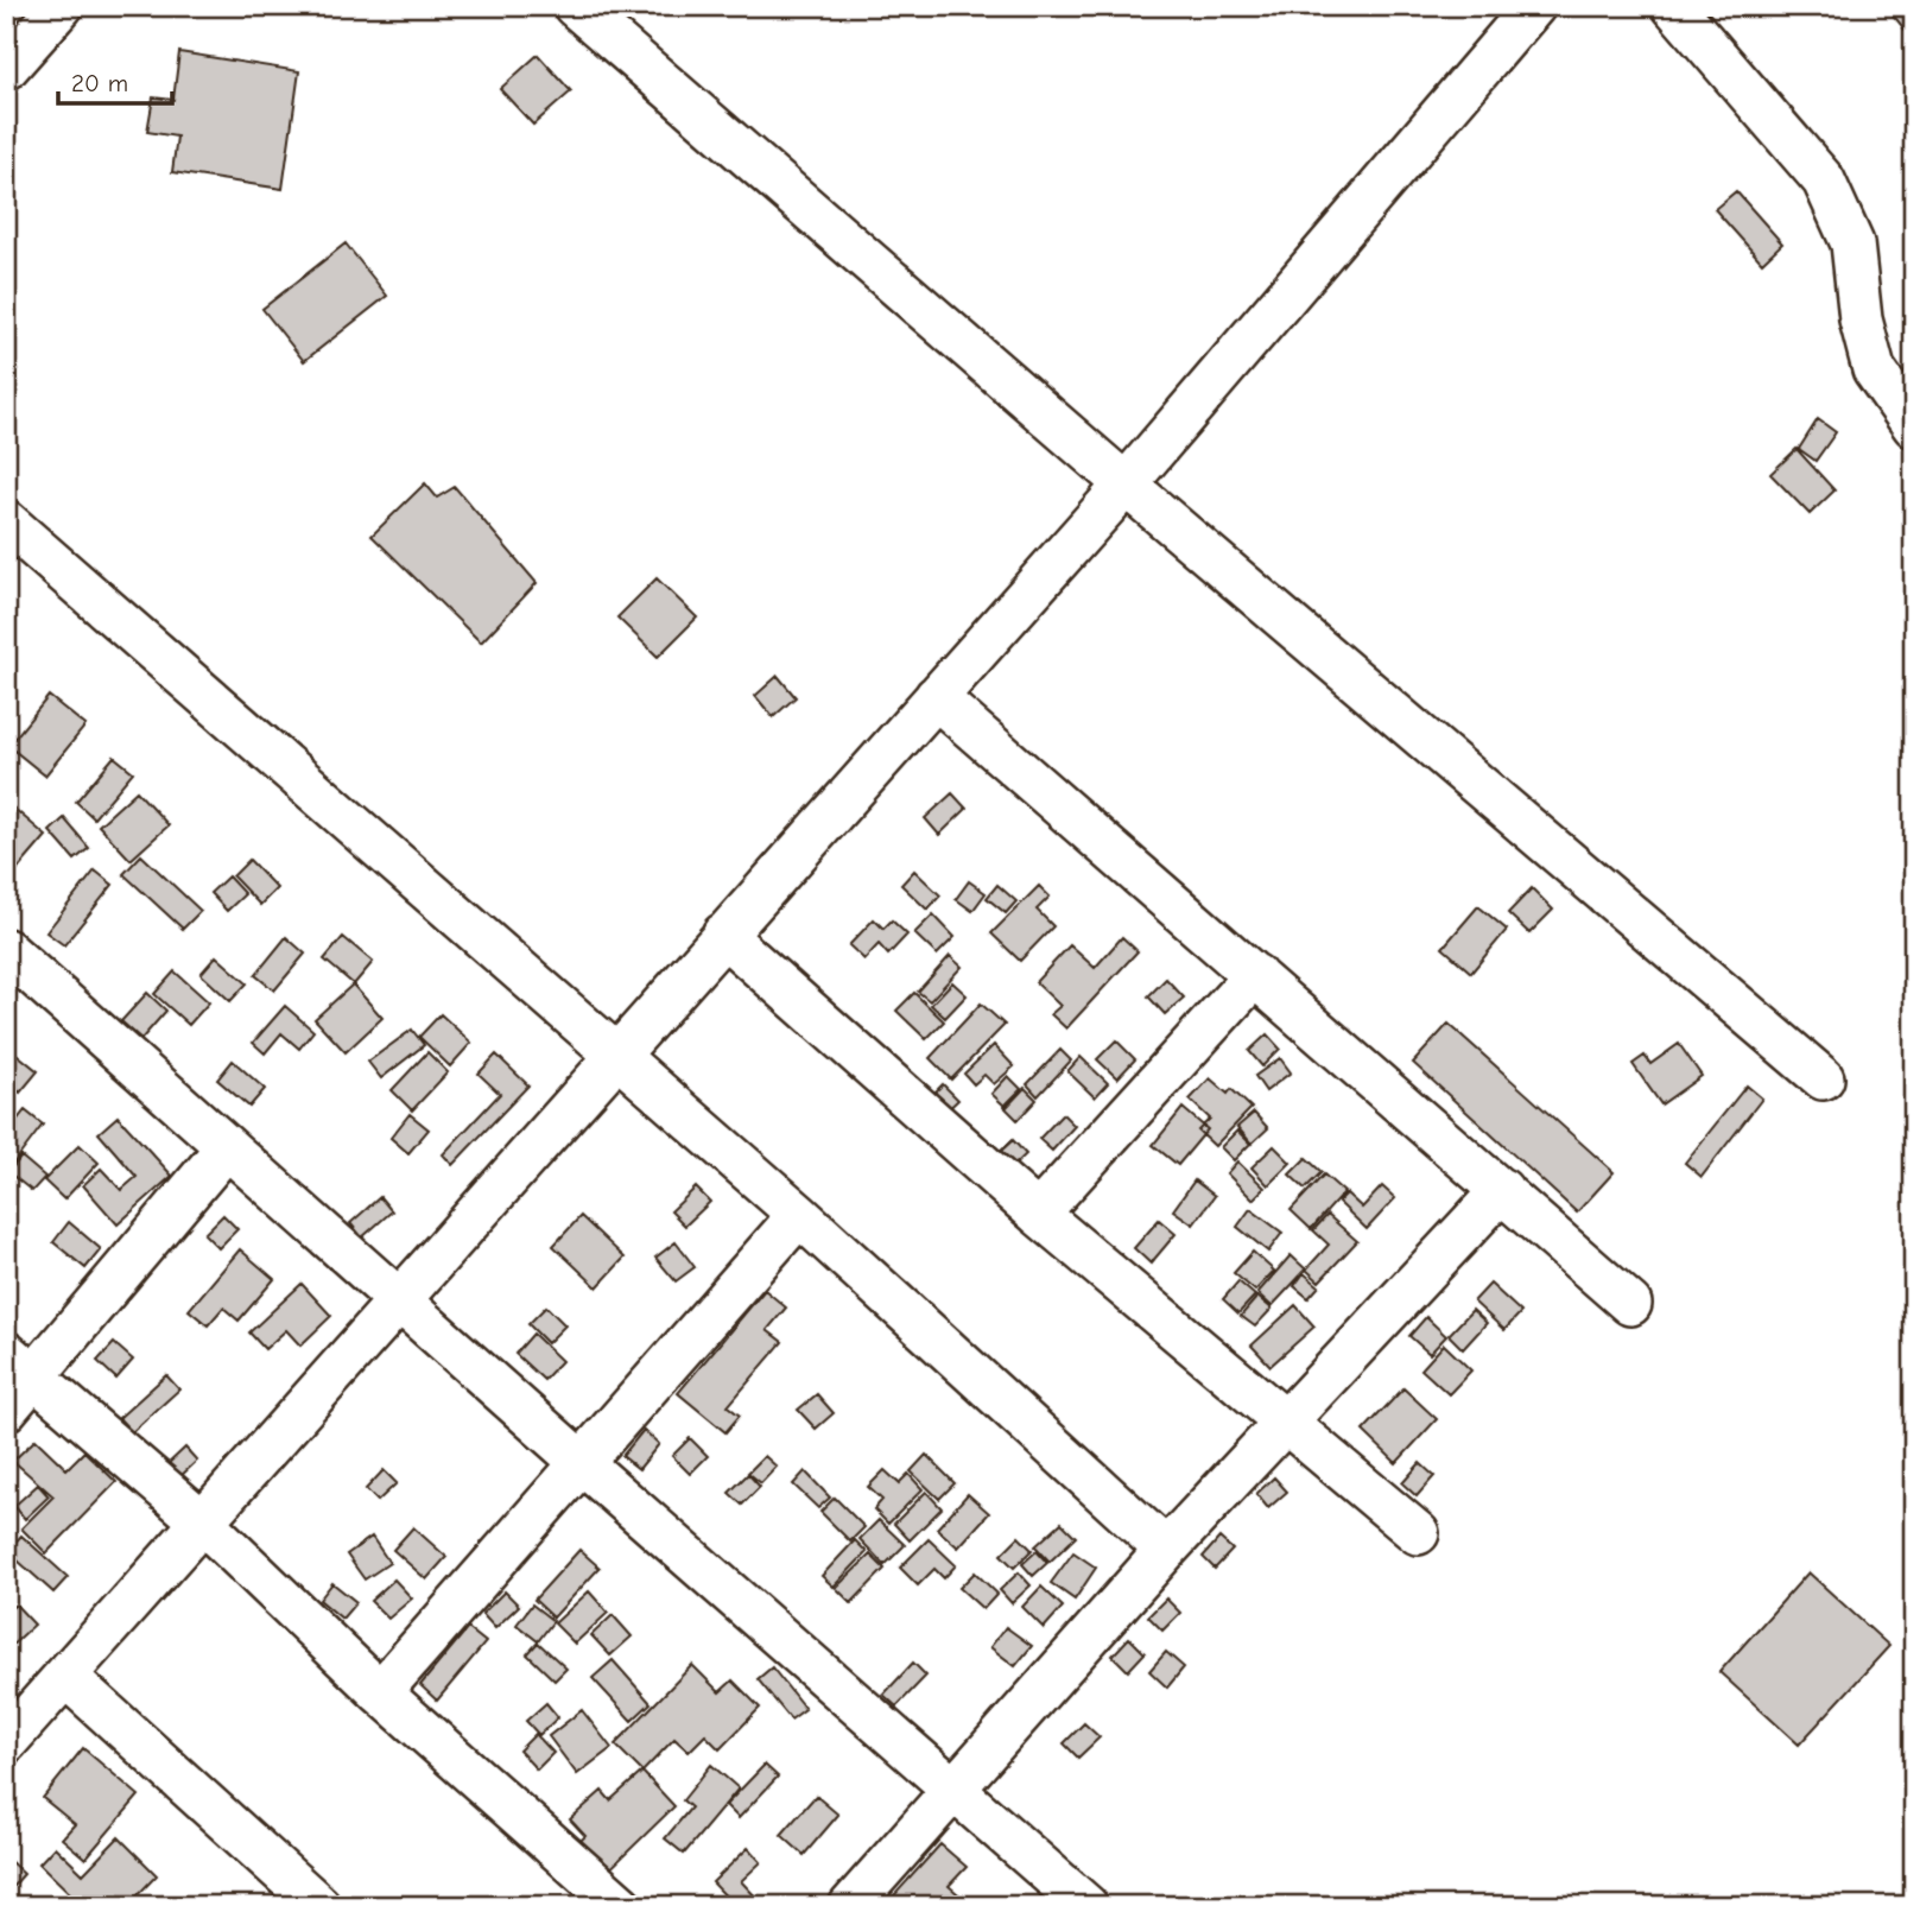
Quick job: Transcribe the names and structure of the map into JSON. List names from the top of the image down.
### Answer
{
  "scale_bar": "20 m"
}
